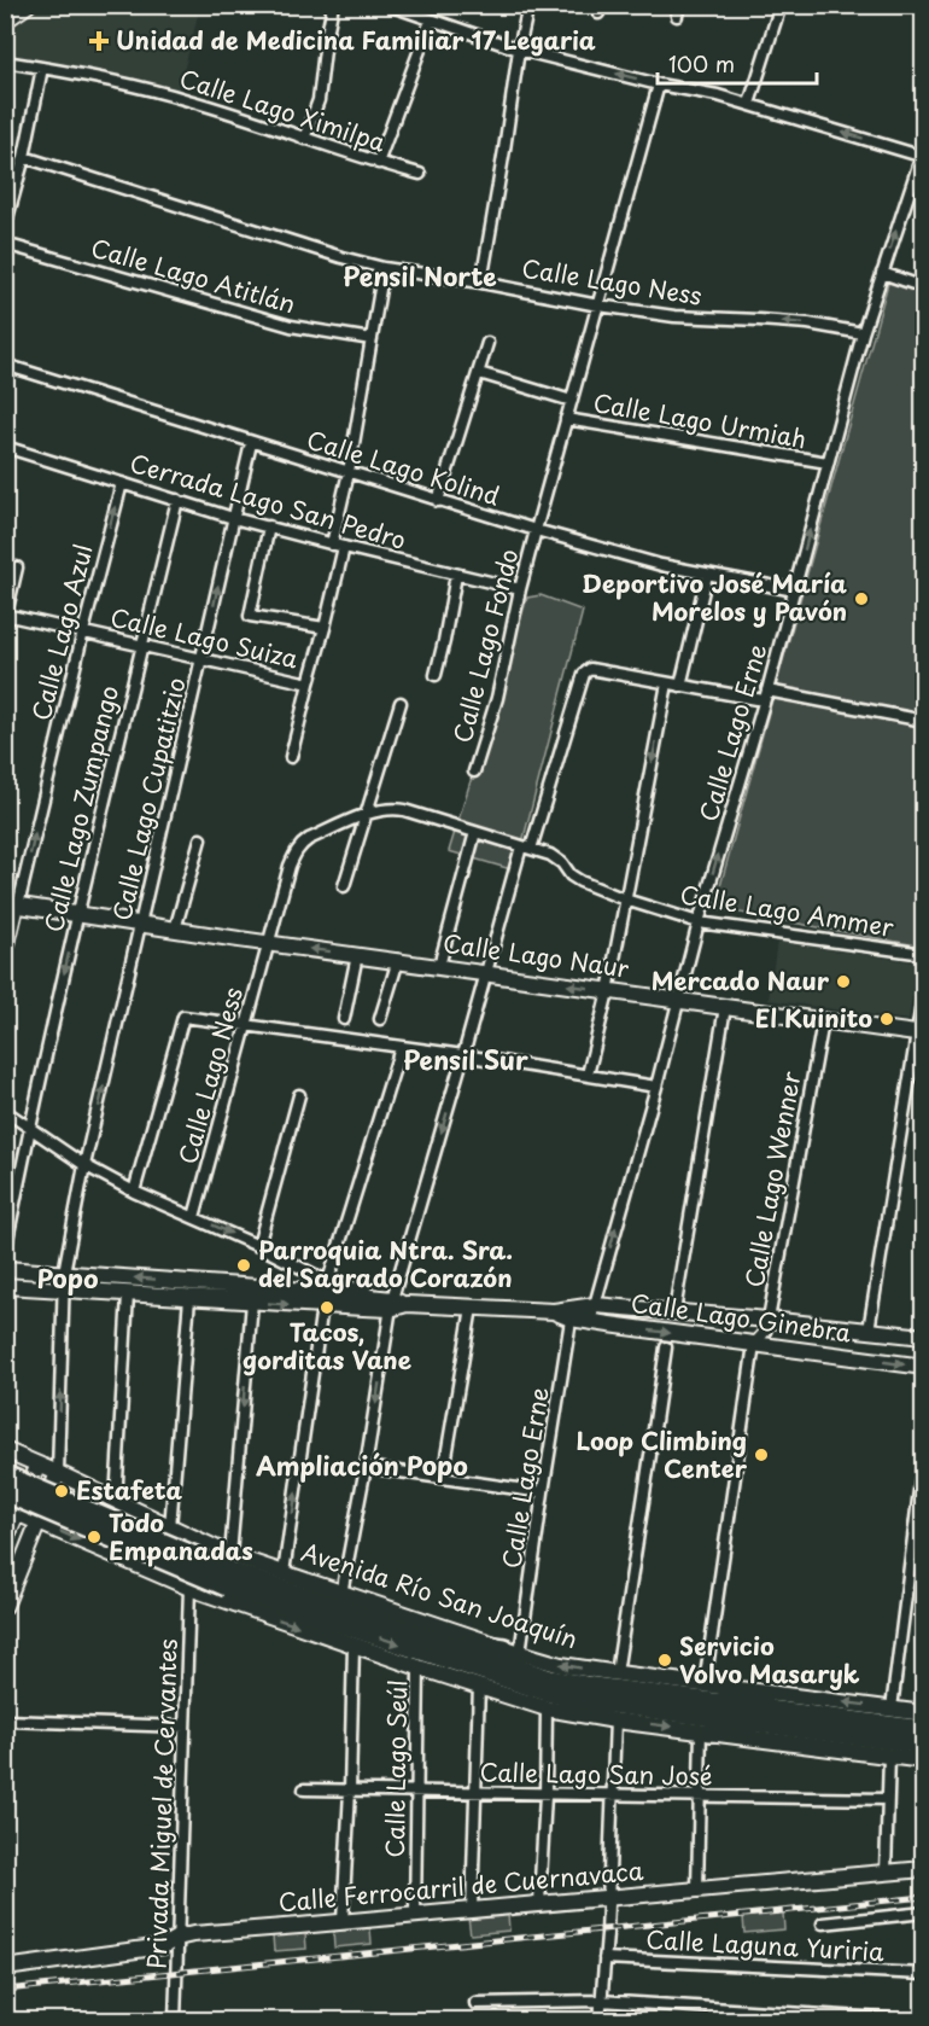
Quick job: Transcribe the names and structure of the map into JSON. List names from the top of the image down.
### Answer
{
  "streets": {
    "highway": ["Avenida Río San Joaquín"],
    "street": [
      "Calle Lago Ximilpa",
      "Calle Lago Atitlán",
      "Calle Lago Ness",
      "Calle Lago Urmiah",
      "Calle Lago Kolind",
      "Cerrada Lago San Pedro",
      "Calle Lago Azul",
      "Calle Lago Suiza",
      "Calle Lago Fondo",
      "Calle Lago Erne",
      "Calle Lago Cupatitzio",
      "Calle Lago Zumpango",
      "Calle Lago Ammer",
      "Calle Lago Naur",
      "Calle Lago Wenner",
      "Calle Lago Ginebra",
      "Calle Lago Seúl",
      "Calle Lago San José",
      "Privada Miguel de Cervantes",
      "Calle Ferrocarril de Cuernavaca",
      "Calle Laguna Yuriria"
    ]
  },
  "crossings": [
    ["Calle Lago Ness", "Calle Lago Fondo"],
    ["Calle Lago Ness", "Calle Lago Erne"],
    ["Calle Lago Ness", "Calle Lago Ammer"],
    ["Calle Lago Ness", "Calle Lago Naur"],
    ["Calle Lago Urmiah", "Calle Lago Fondo"],
    ["Calle Lago Urmiah", "Calle Lago Erne"],
    ["Calle Lago Kolind", "Calle Lago Fondo"],
    ["Calle Lago Kolind", "Calle Lago Erne"],
    ["Calle Lago Kolind", "Calle Lago Cupatitzio"],
    ["Cerrada Lago San Pedro", "Calle Lago Azul"],
    ["Cerrada Lago San Pedro", "Calle Lago Fondo"],
    ["Cerrada Lago San Pedro", "Calle Lago Cupatitzio"],
    ["Cerrada Lago San Pedro", "Calle Lago Zumpango"],
    ["Calle Lago Azul", "Calle Lago Suiza"],
    ["Calle Lago Azul", "Calle Lago Naur"],
    ["Calle Lago Suiza", "Calle Lago Cupatitzio"],
    ["Calle Lago Suiza", "Calle Lago Zumpango"],
    ["Calle Lago Erne", "Calle Lago Ammer"],
    ["Calle Lago Erne", "Calle Lago Naur"],
    ["Calle Lago Erne", "Calle Lago Ginebra"],
    ["Calle Lago Erne", "Avenida Río San Joaquín"],
    ["Calle Lago Cupatitzio", "Calle Lago Naur"],
    ["Calle Lago Cupatitzio", "Avenida Río San Joaquín"],
    ["Calle Lago Zumpango", "Calle Lago Naur"],
    ["Calle Lago Ammer", "Calle Lago Naur"],
    ["Calle Lago Naur", "Calle Lago Wenner"],
    ["Calle Lago Wenner", "Calle Lago Ginebra"],
    ["Calle Lago Wenner", "Avenida Río San Joaquín"],
    ["Calle Lago Seúl", "Calle Lago San José"],
    ["Calle Lago Seúl", "Calle Ferrocarril de Cuernavaca"],
    ["Privada Miguel de Cervantes", "Calle Ferrocarril de Cuernavaca"]
  ],
  "one_way": ["Calle Lago Azul"],
  "districts": [
    "Pensil Norte",
    "Pensil Sur",
    "Popo",
    "Ampliación Popo"
  ],
  "places": {
    "health": ["Unidad de Medicina Familiar 17 Legaria"],
    "other": [
      "Deportivo José María Morelos y Pavón",
      "Mercado Naur",
      "El Kuinito",
      "Parroquia Ntra. Sra. del Sagrado Corazón",
      "Tacos, gorditas Vane",
      "Loop Climbing Center",
      "Estafeta",
      "Todo Empanadas",
      "Servicio Volvo Masaryk"
    ]
  },
  "scale_bar": "100 m"
}
